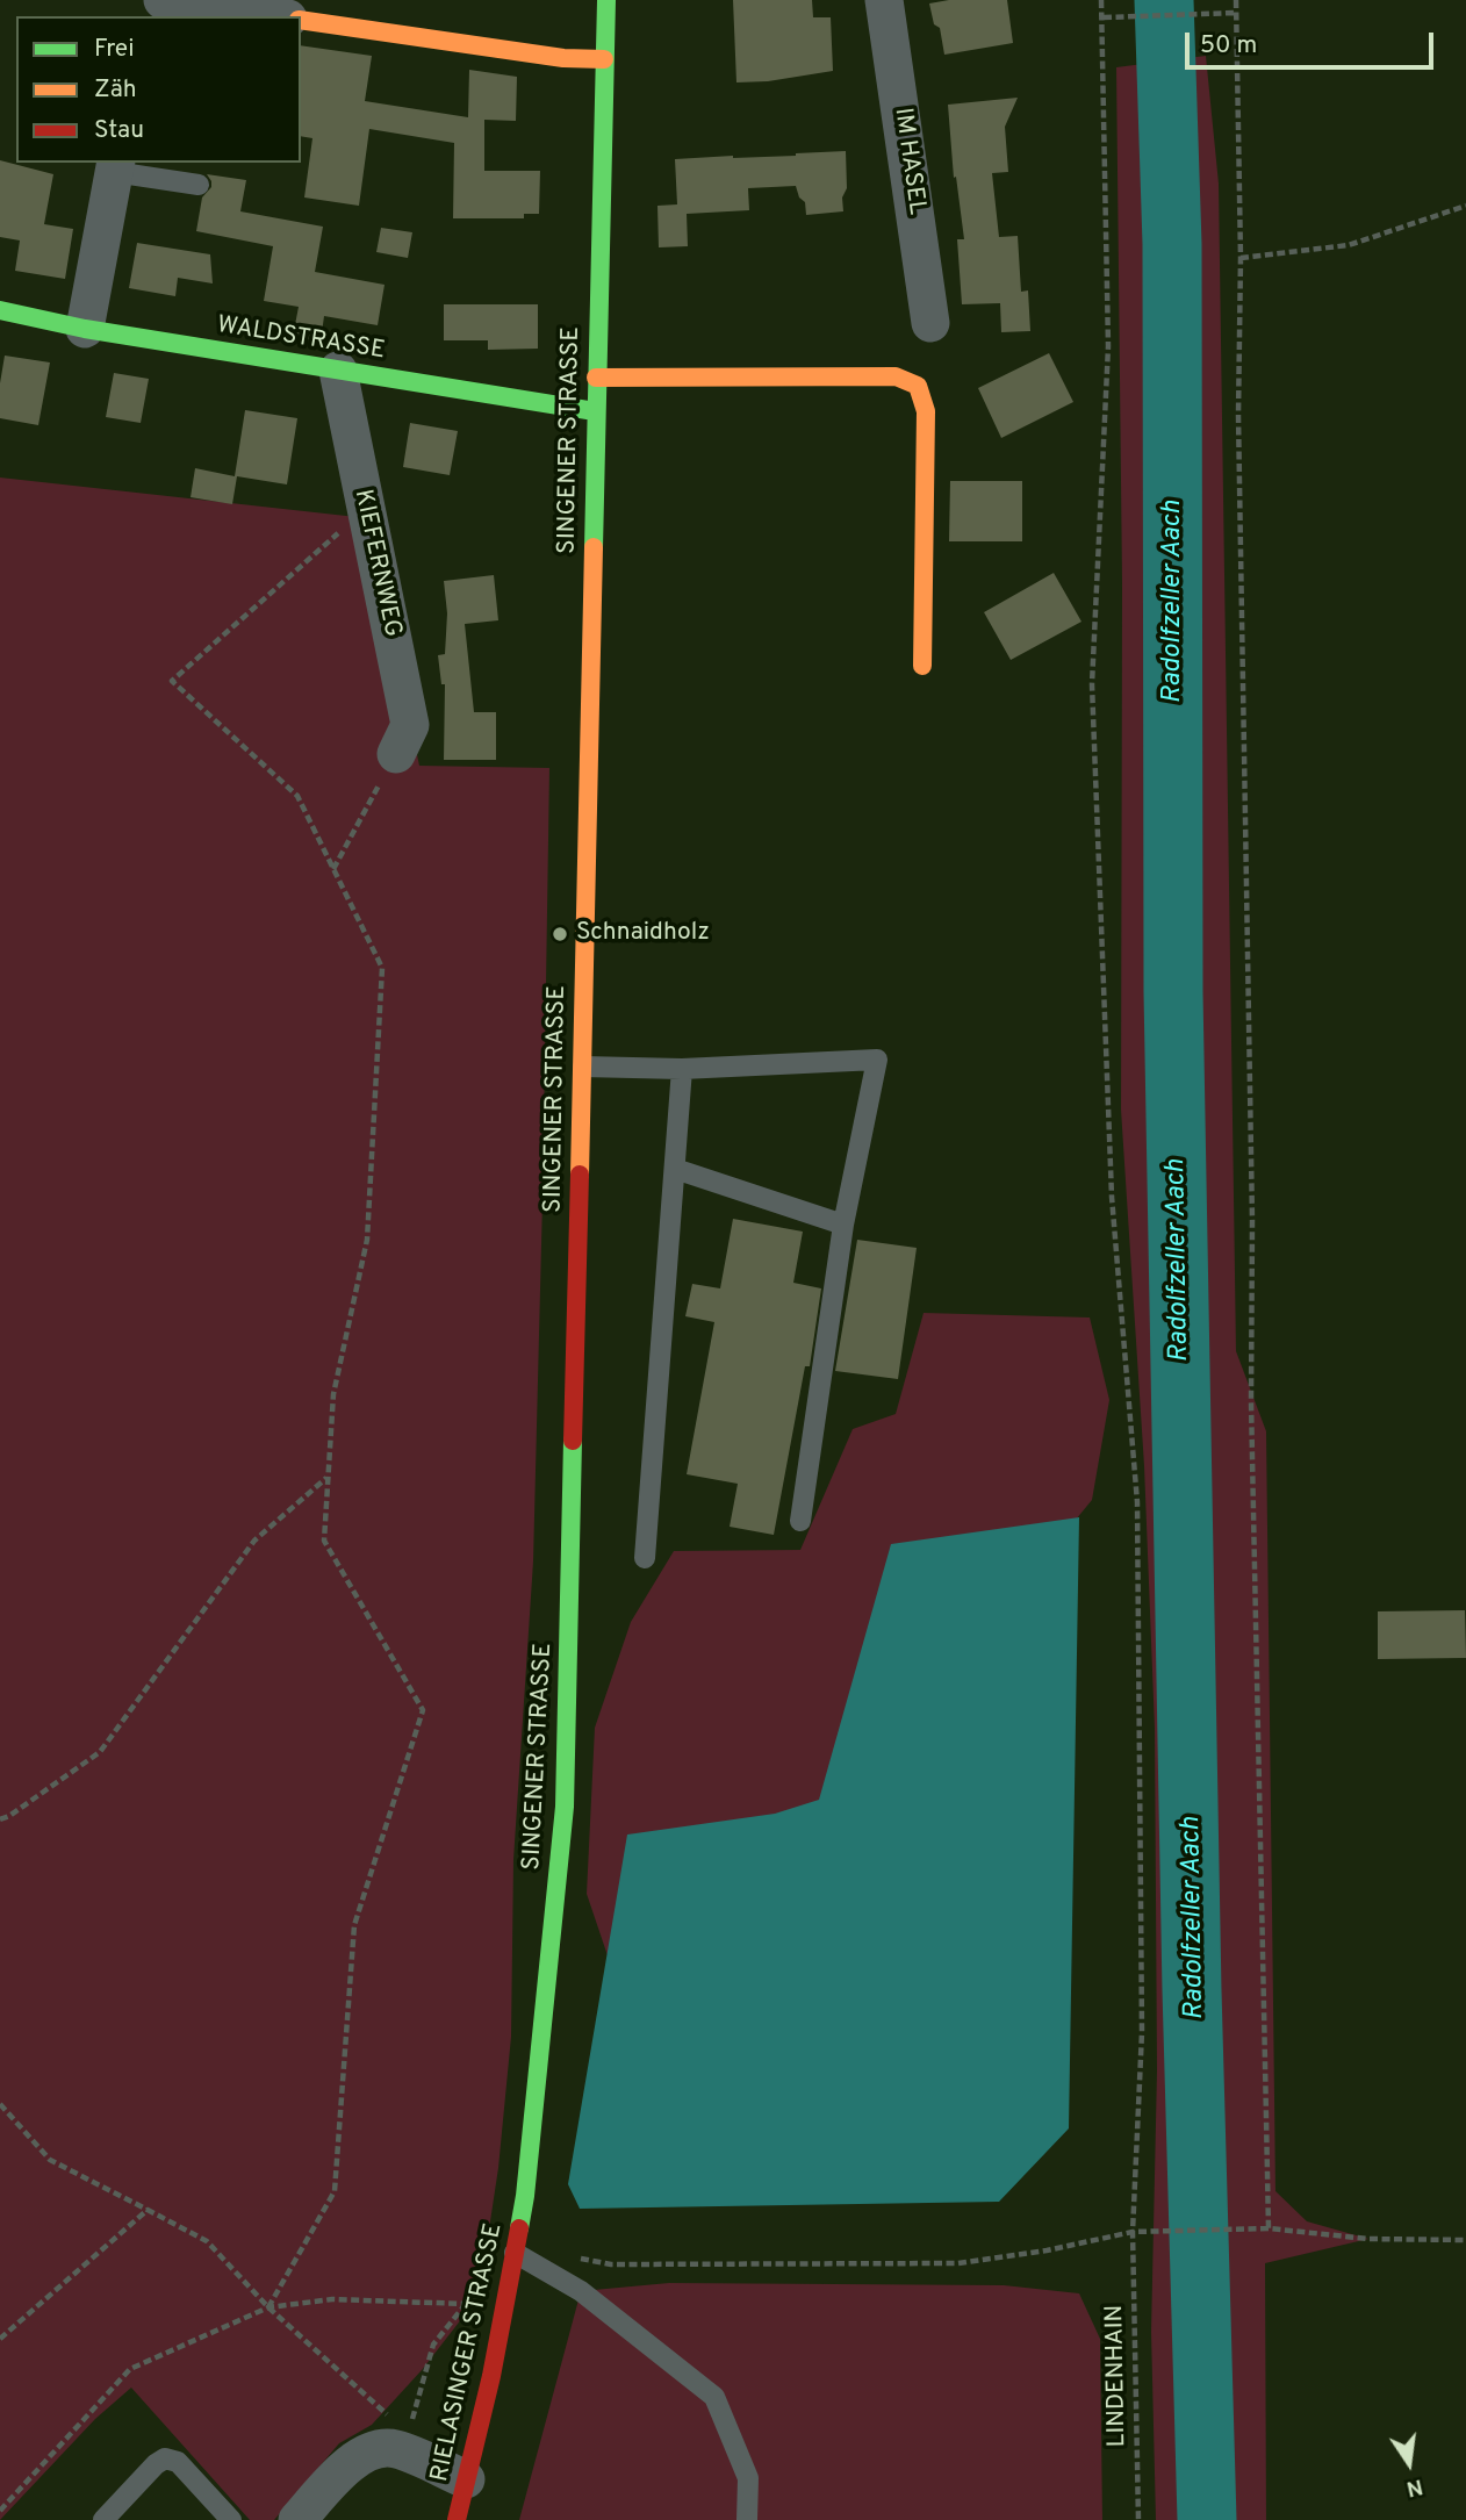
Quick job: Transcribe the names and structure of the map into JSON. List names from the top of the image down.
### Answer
{
  "streets": {
    "main road": ["WALDSTRASSE", "SINGENER STRASSE", "RIELASINGER STRASSE"],
    "street": ["IM HASEL", "KIEFERNWEG"],
    "path": ["LINDENHAIN"]
  },
  "crossings": [
    ["WALDSTRASSE", "SINGENER STRASSE"],
    ["WALDSTRASSE", "KIEFERNWEG"],
    ["SINGENER STRASSE", "RIELASINGER STRASSE"]
  ],
  "water": ["Radolfzeller Aach"],
  "places": ["Schnaidholz"],
  "legend": ["Frei", "Zäh", "Stau"],
  "scale_bar": "50 m",
  "north": "bottom"
}
